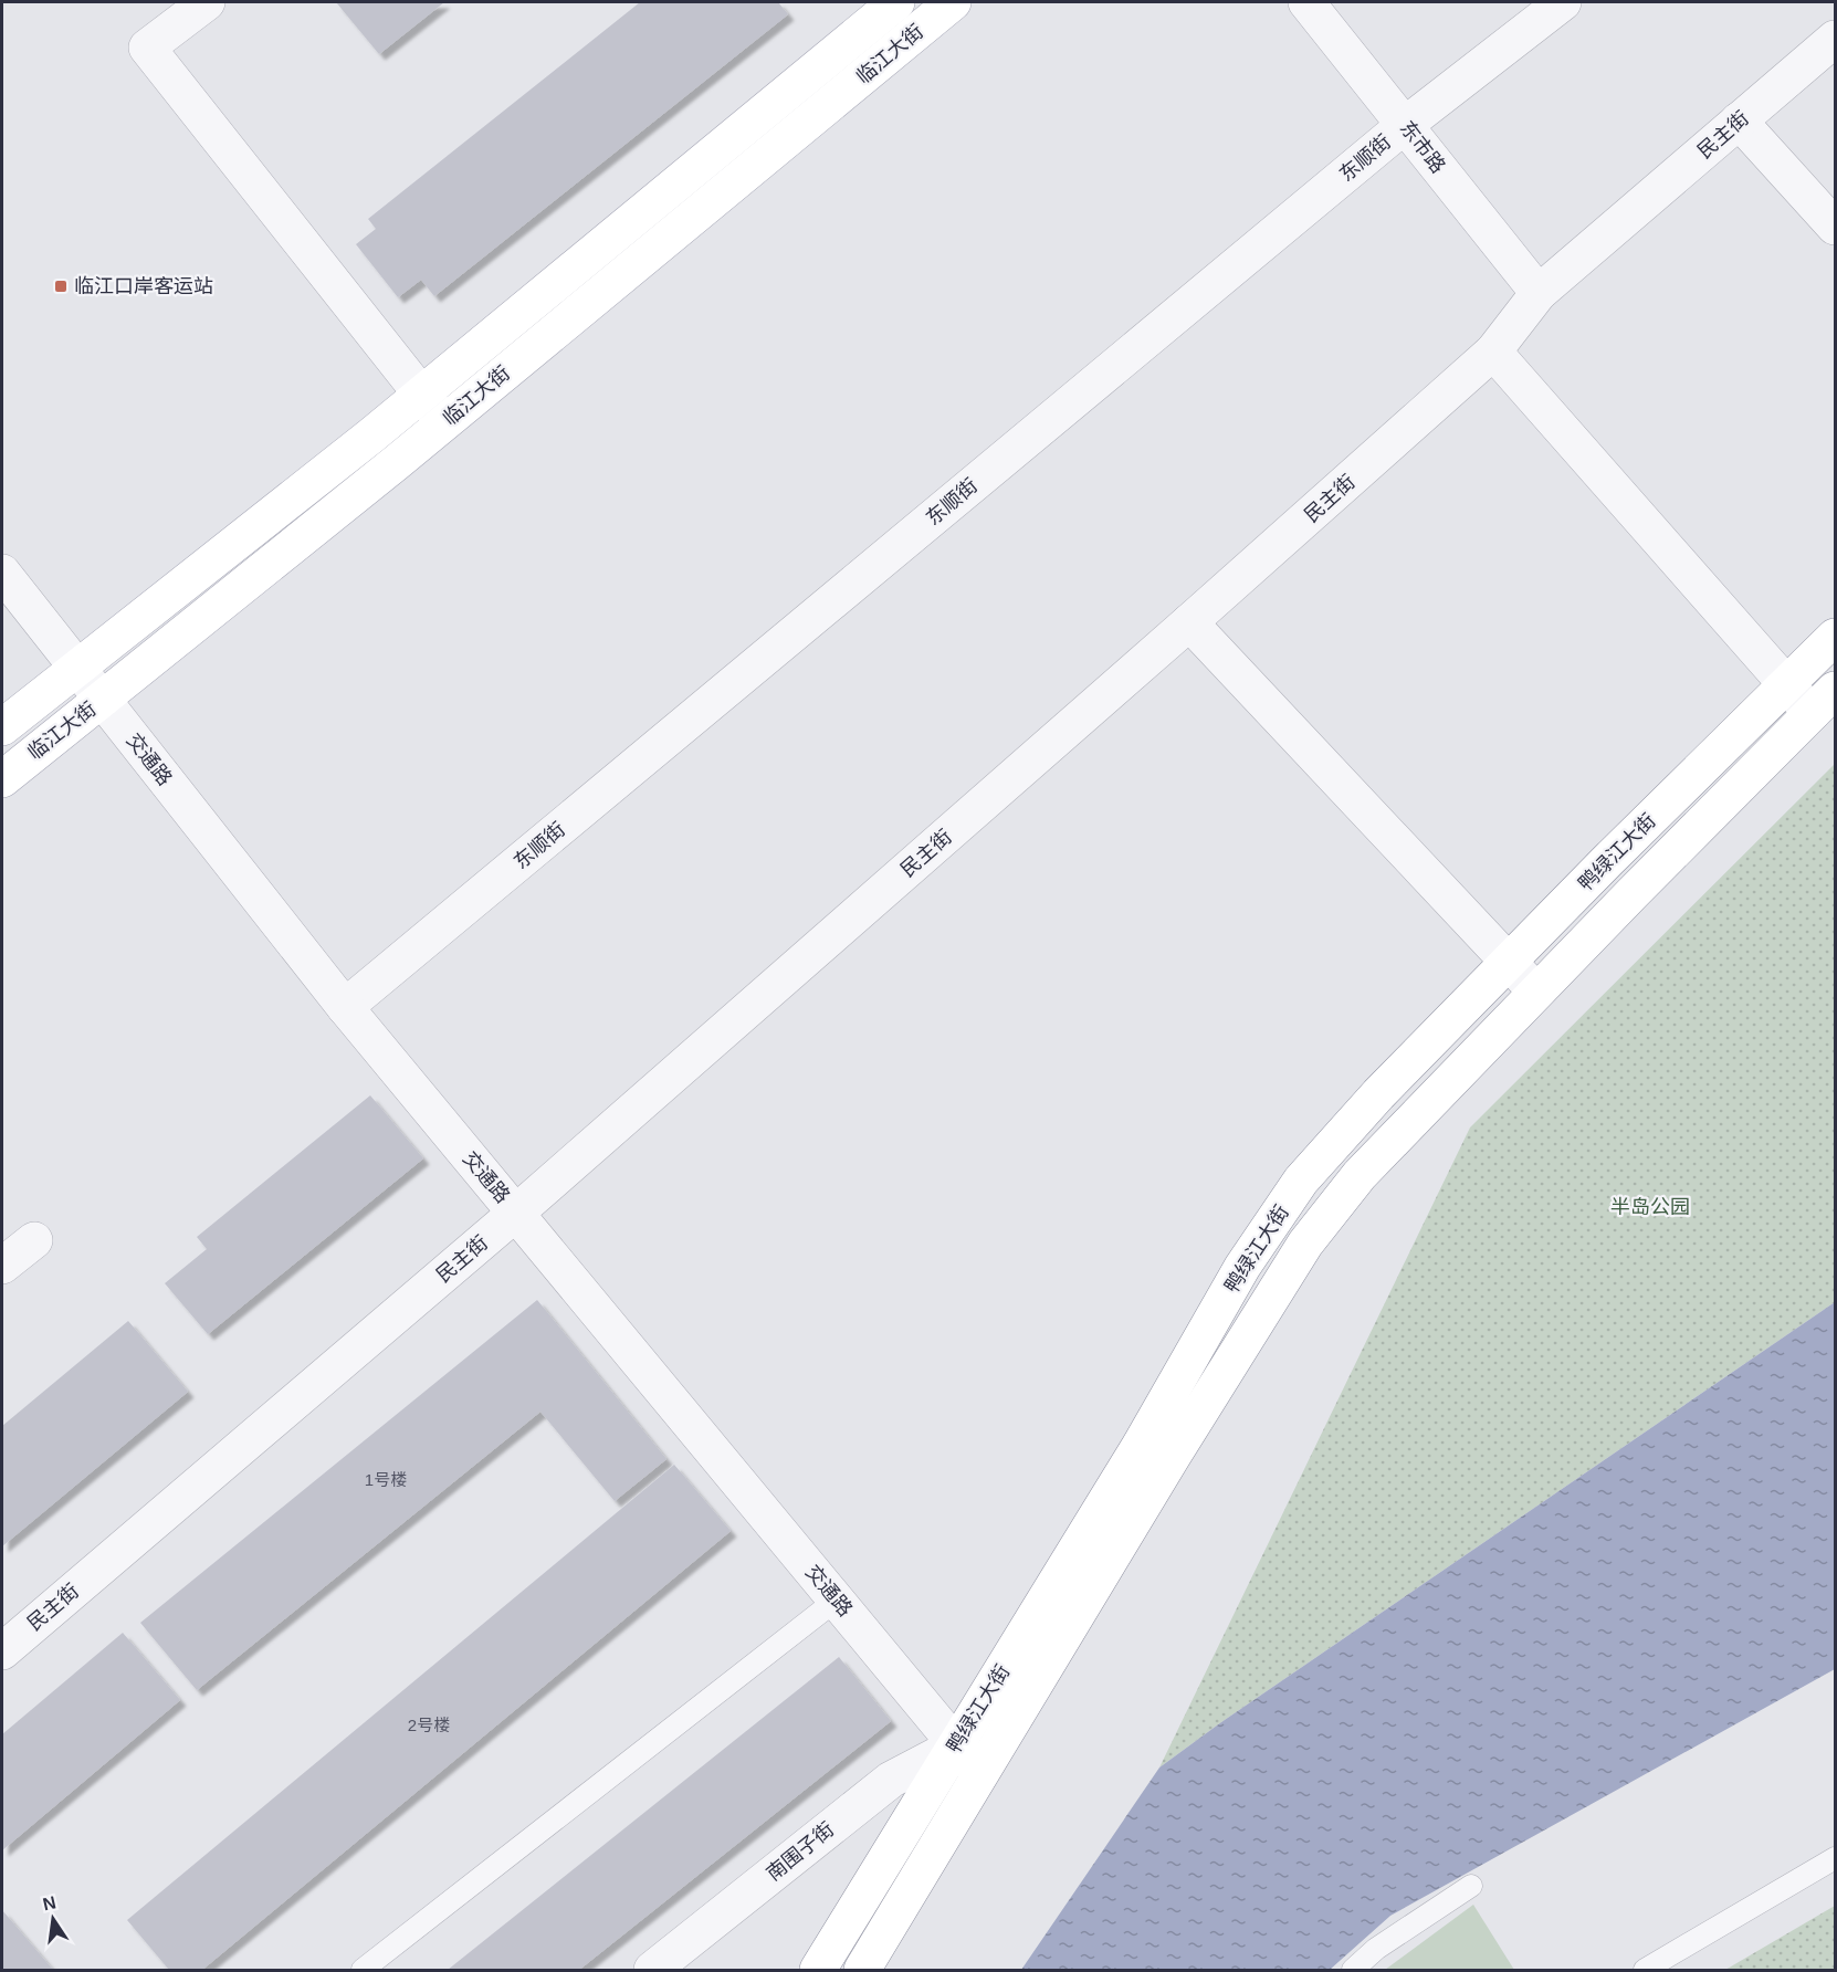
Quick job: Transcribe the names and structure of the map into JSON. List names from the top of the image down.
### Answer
{
  "streets": {
    "main road": ["临江大街", "鸭绿江大街"],
    "street": [
      "民主街",
      "东市路",
      "东顺街",
      "交通路",
      "南围子街"
    ]
  },
  "crossings": [
    ["临江大街", "交通路"],
    ["民主街", "东市路"],
    ["民主街", "交通路"],
    ["东市路", "东顺街"],
    ["东顺街", "交通路"],
    ["交通路", "鸭绿江大街"],
    ["交通路", "南围子街"],
    ["鸭绿江大街", "南围子街"]
  ],
  "parks": ["半岛公园"],
  "places": {
    "transit": ["临江口岸客运站"]
  },
  "house_numbers": ["1号楼", "2号楼"],
  "north": "top"
}
